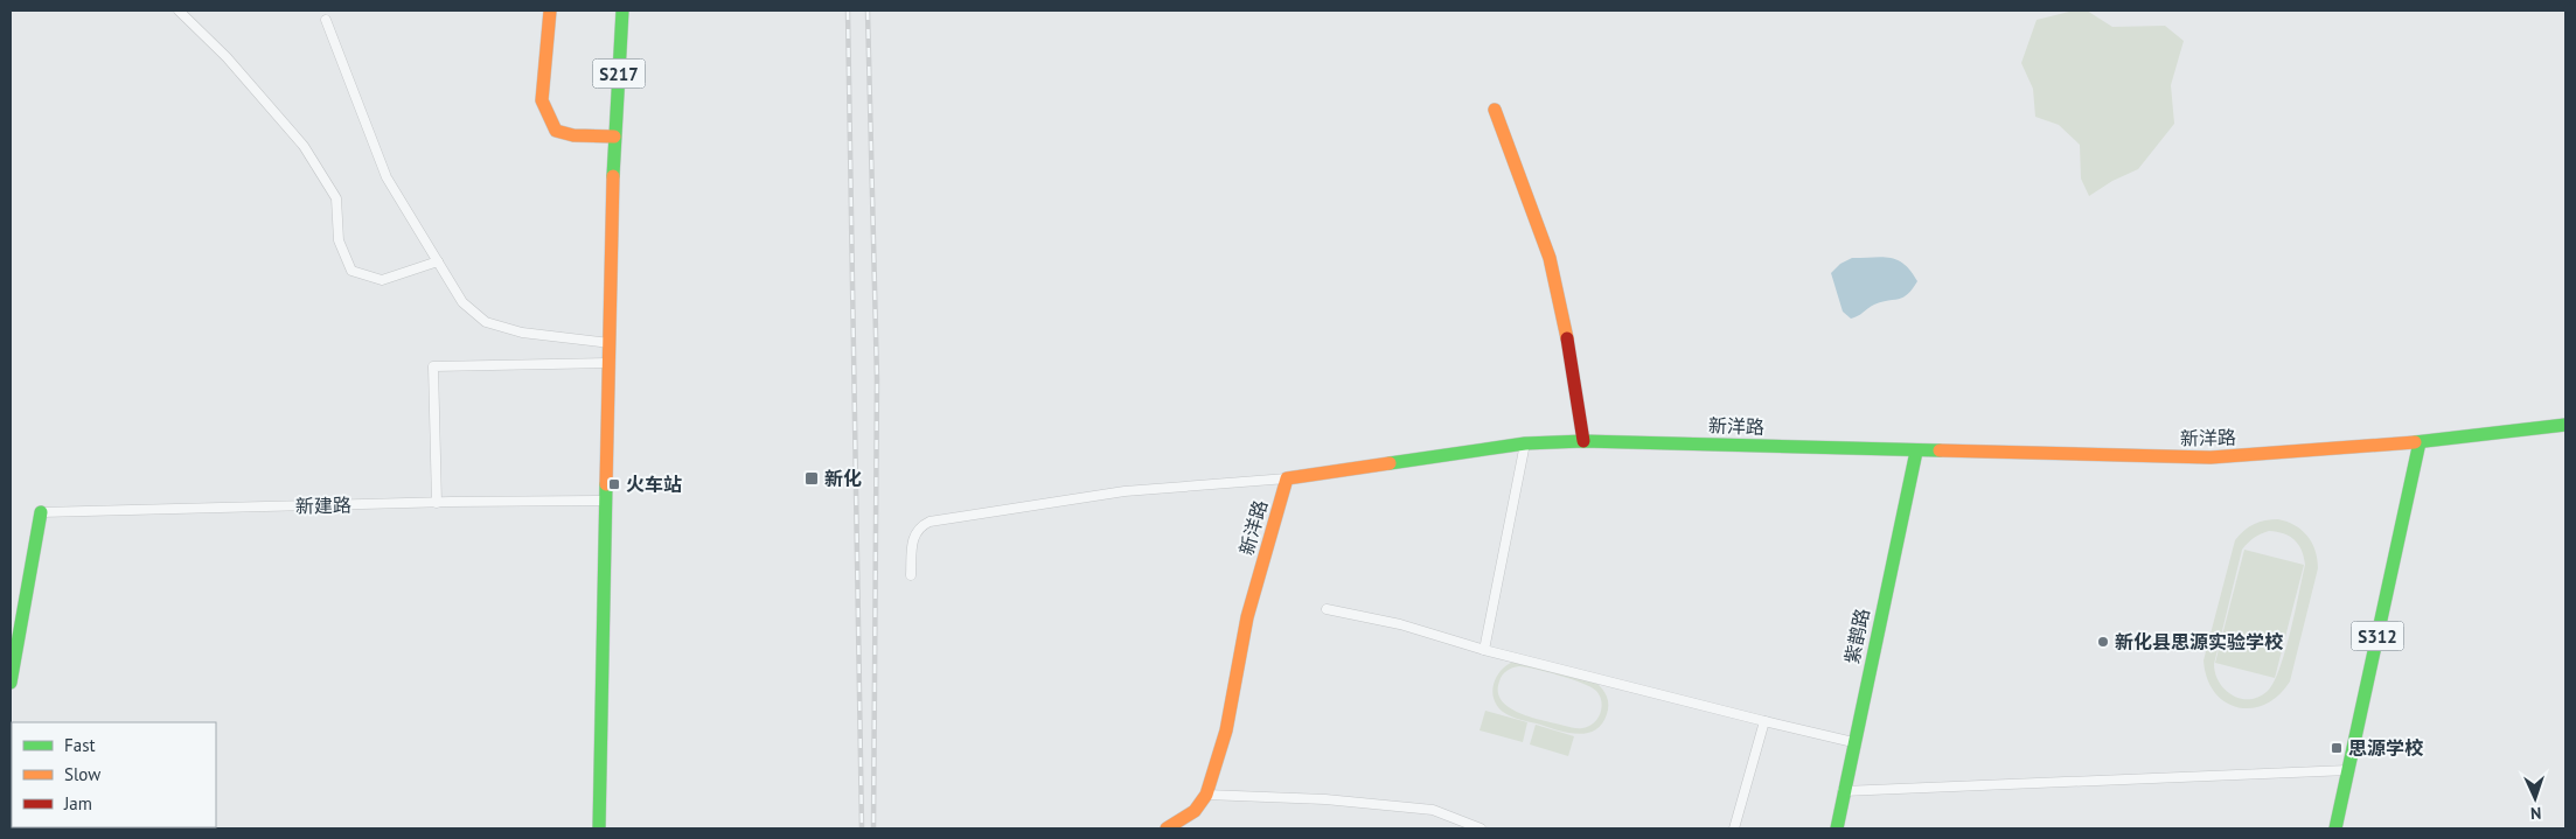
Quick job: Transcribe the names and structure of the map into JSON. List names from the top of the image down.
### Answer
{
  "streets": {
    "street": [
      "S217",
      "新洋路",
      "新建路",
      "紫鹊路",
      "S312"
    ]
  },
  "crossings": [
    ["S217", "新建路"],
    ["新洋路", "紫鹊路"],
    ["新洋路", "S312"]
  ],
  "places": {
    "transit": ["新化", "火车站", "思源学校"],
    "other": ["新化县思源实验学校"]
  },
  "legend": ["Fast", "Slow", "Jam"],
  "north": "bottom"
}
